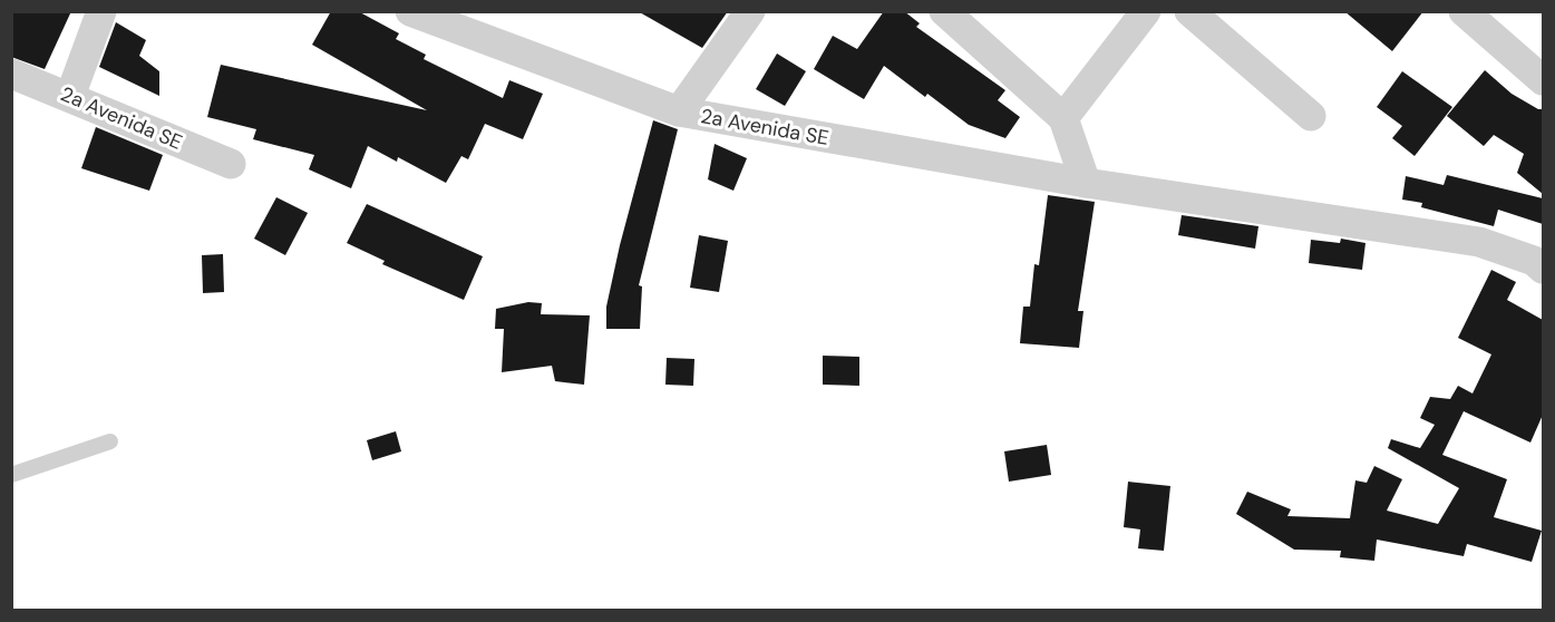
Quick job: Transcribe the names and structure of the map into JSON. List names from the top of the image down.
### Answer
{
  "streets": {
    "street": ["2a Avenida SE"]
  }
}
